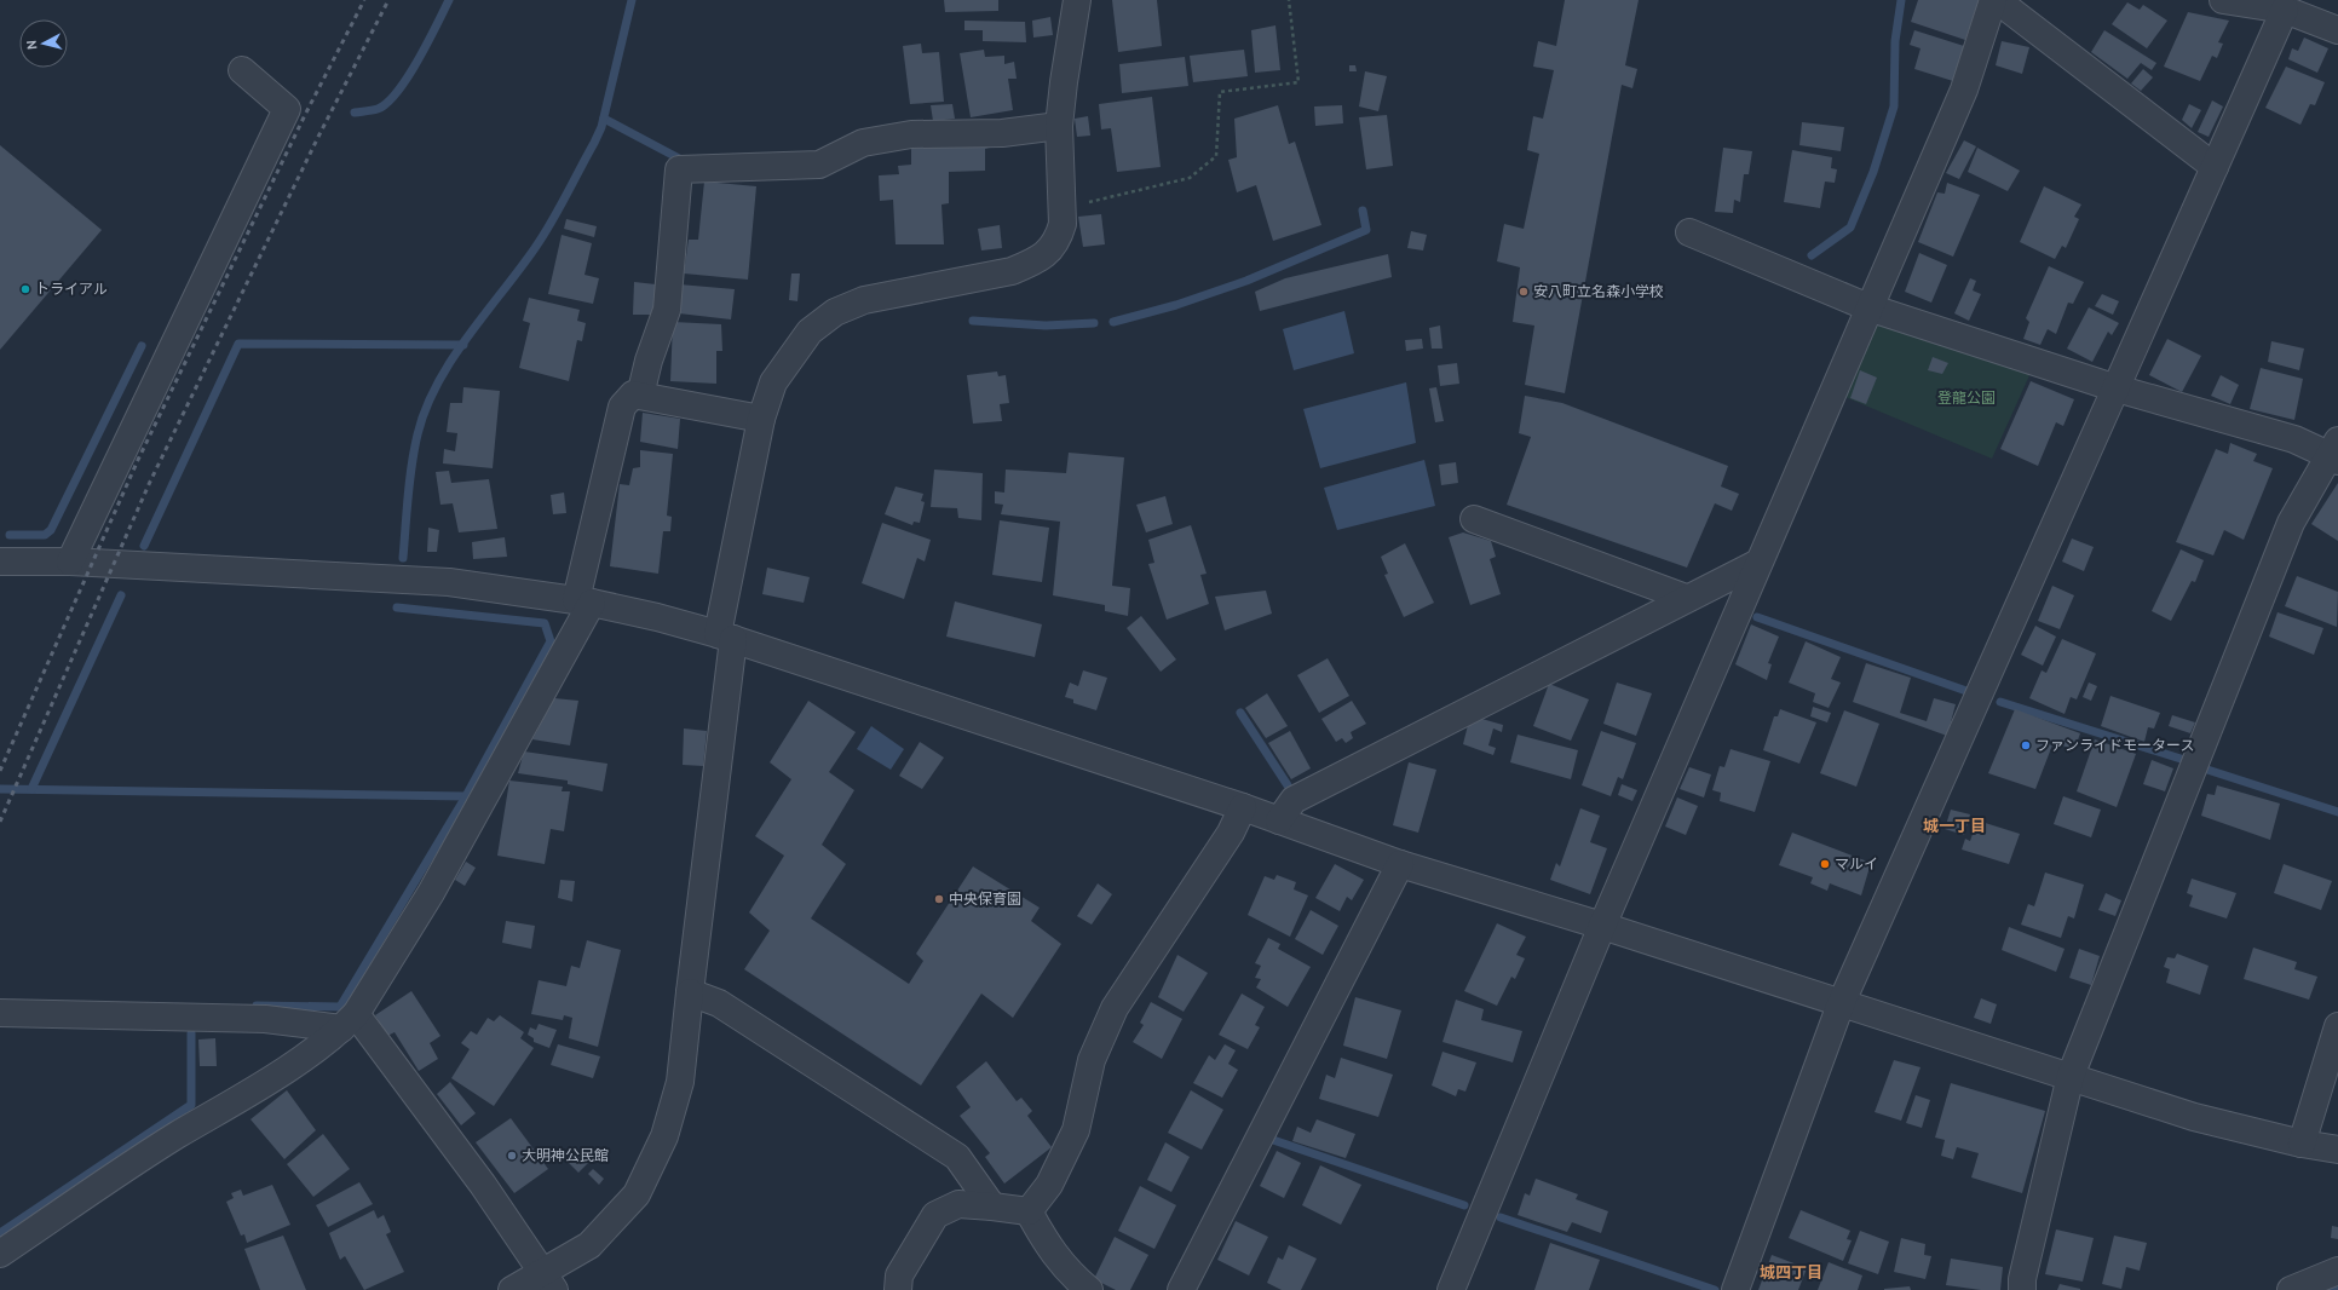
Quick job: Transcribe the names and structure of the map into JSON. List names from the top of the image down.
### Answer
{
  "districts": ["城一丁目", "城四丁目"],
  "parks": ["登龍公園"],
  "places": [
    "トライアル",
    "安八町立名森小学校",
    "ファンライドモータース",
    "マルイ",
    "中央保育園",
    "大明神公民館"
  ],
  "north": "left"
}
